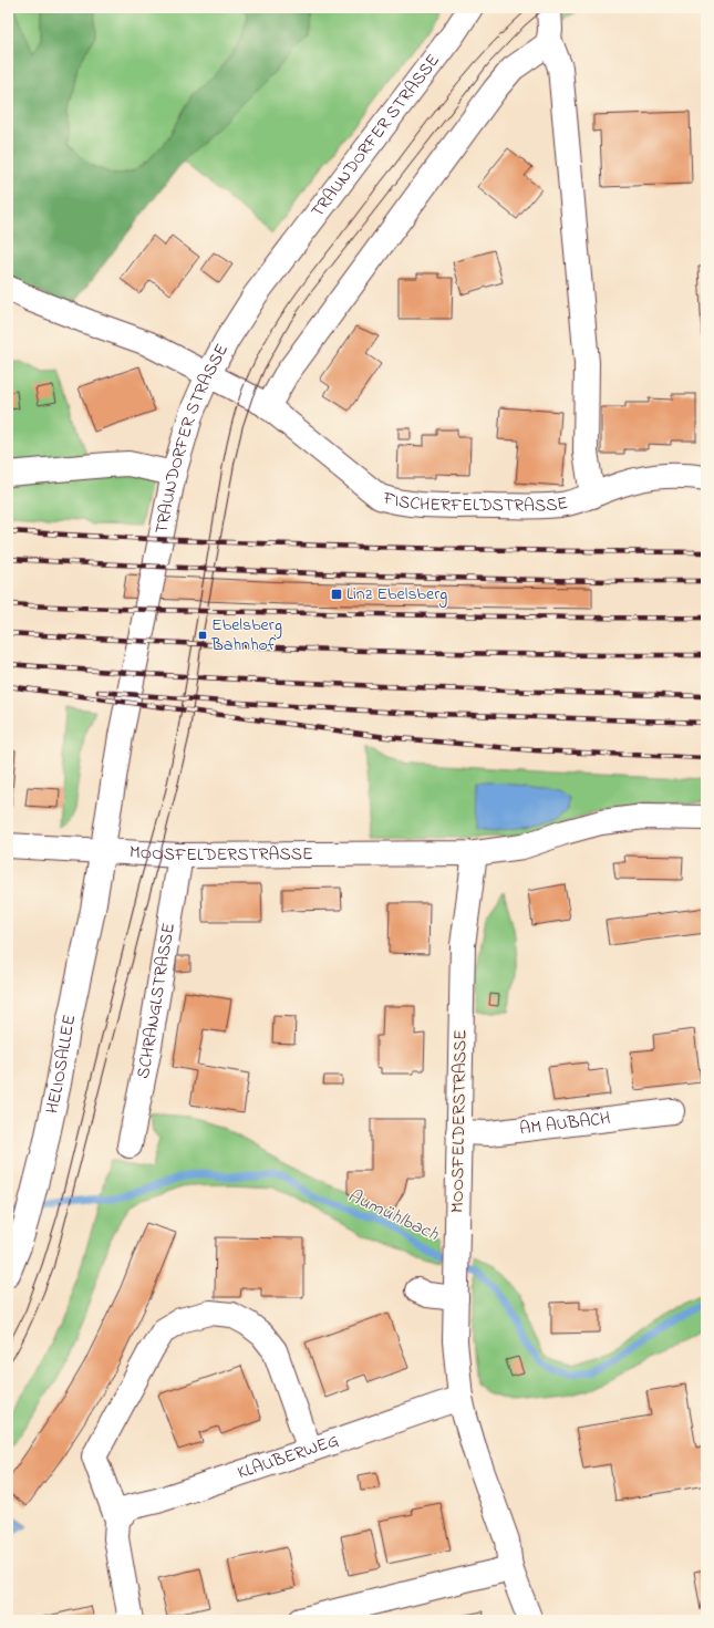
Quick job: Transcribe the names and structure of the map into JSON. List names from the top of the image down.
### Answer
{
  "streets": {
    "street": [
      "TRAUNDORFER STRASSE",
      "FISCHERFELDSTRASSE",
      "MOOSFELDERSTRASSE",
      "SCHRANGLSTRASSE",
      "HELIOSALLEE",
      "AM AUBACH",
      "KLAUBERWEG"
    ]
  },
  "crossings": [
    ["TRAUNDORFER STRASSE", "FISCHERFELDSTRASSE"],
    ["TRAUNDORFER STRASSE", "MOOSFELDERSTRASSE"],
    ["TRAUNDORFER STRASSE", "HELIOSALLEE"],
    ["MOOSFELDERSTRASSE", "SCHRANGLSTRASSE"],
    ["MOOSFELDERSTRASSE", "HELIOSALLEE"],
    ["MOOSFELDERSTRASSE", "AM AUBACH"],
    ["MOOSFELDERSTRASSE", "KLAUBERWEG"]
  ],
  "water": ["Aumühlbach"],
  "places": {
    "transit": ["Linz Ebelsberg", "Ebelsberg Bahnhof"]
  }
}
